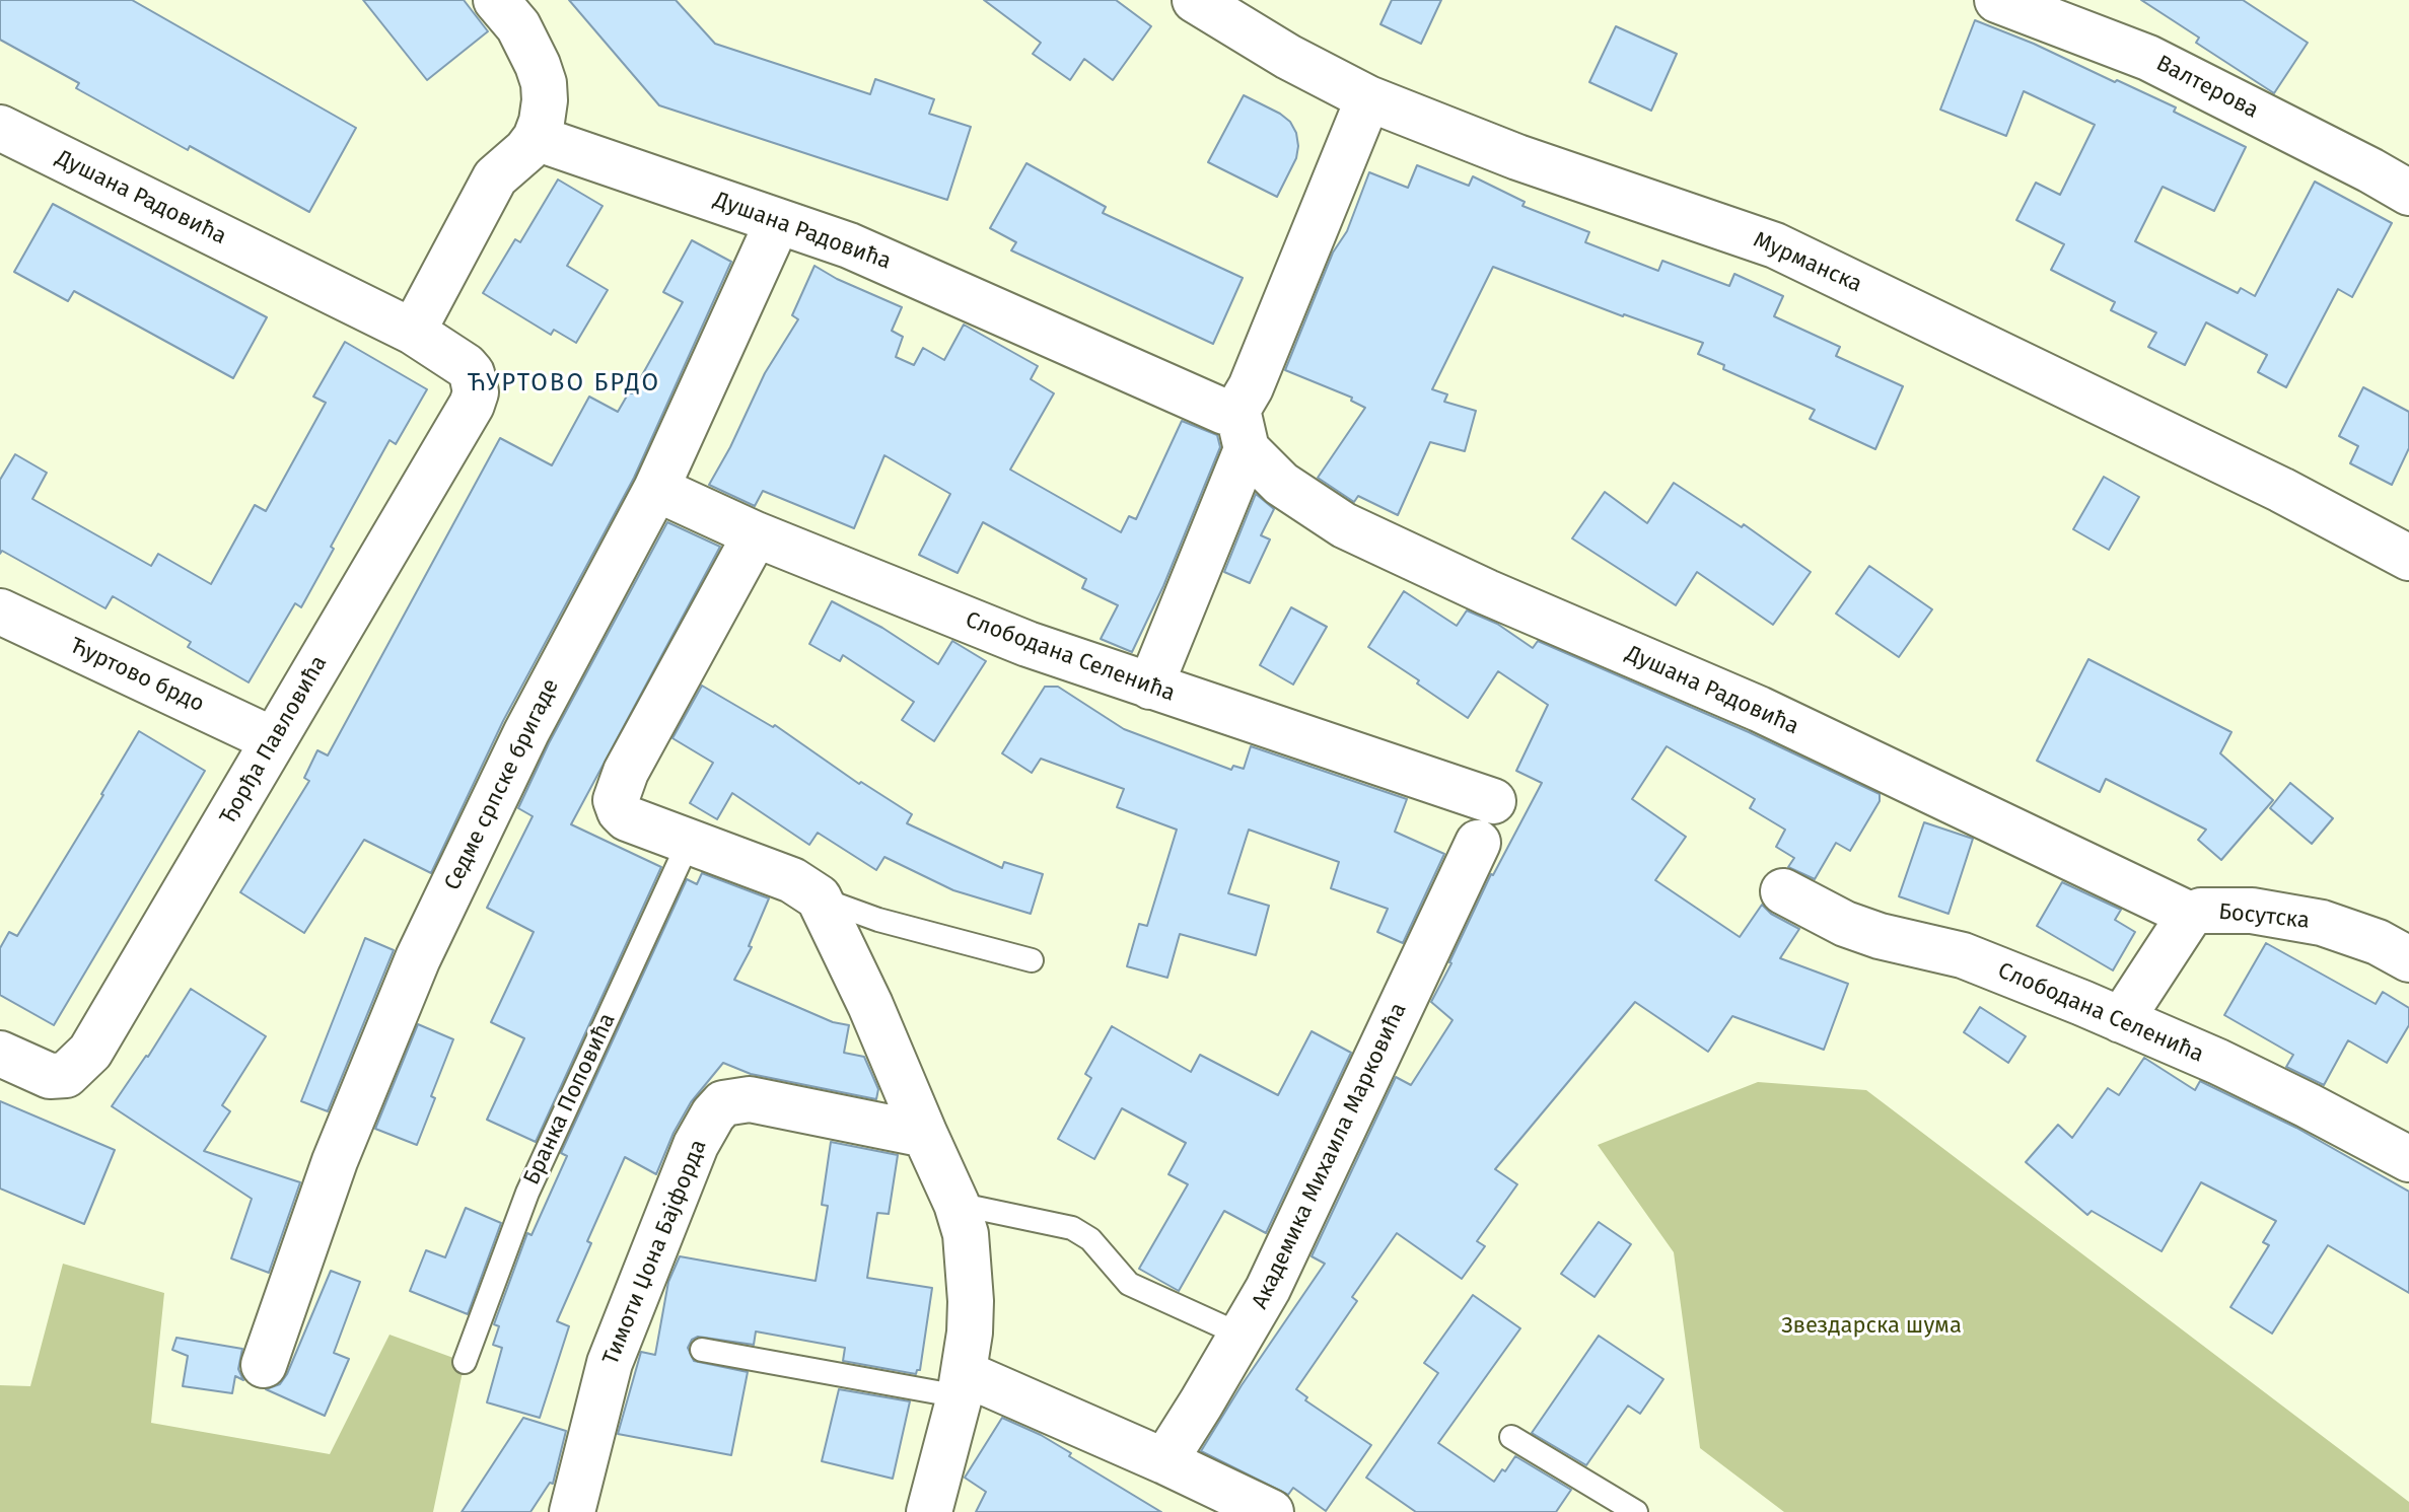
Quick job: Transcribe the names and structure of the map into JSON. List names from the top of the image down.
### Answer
{
  "streets": {
    "street": [
      "Валтерова",
      "Душана Радовића",
      "Мурманска",
      "Слободана Селенића",
      "Ћуртово брдо",
      "Ђорђа Павловића",
      "Седме српске бригаде",
      "Босутска",
      "Академика Михаила Марковића",
      "Тимоти Џона Бајфорда"
    ],
    "lane": ["Бранка Поповића"]
  },
  "crossings": [
    ["Душана Радовића", "Ђорђа Павловића"],
    ["Душана Радовића", "Седме српске бригаде"],
    ["Душана Радовића", "Босутска"],
    ["Слободана Селенића", "Седме српске бригаде"],
    ["Слободана Селенића", "Босутска"],
    ["Ћуртово брдо", "Ђорђа Павловића"]
  ],
  "districts": ["ЋУРТОВО БРДО"],
  "parks": ["Звездарска шума"]
}
